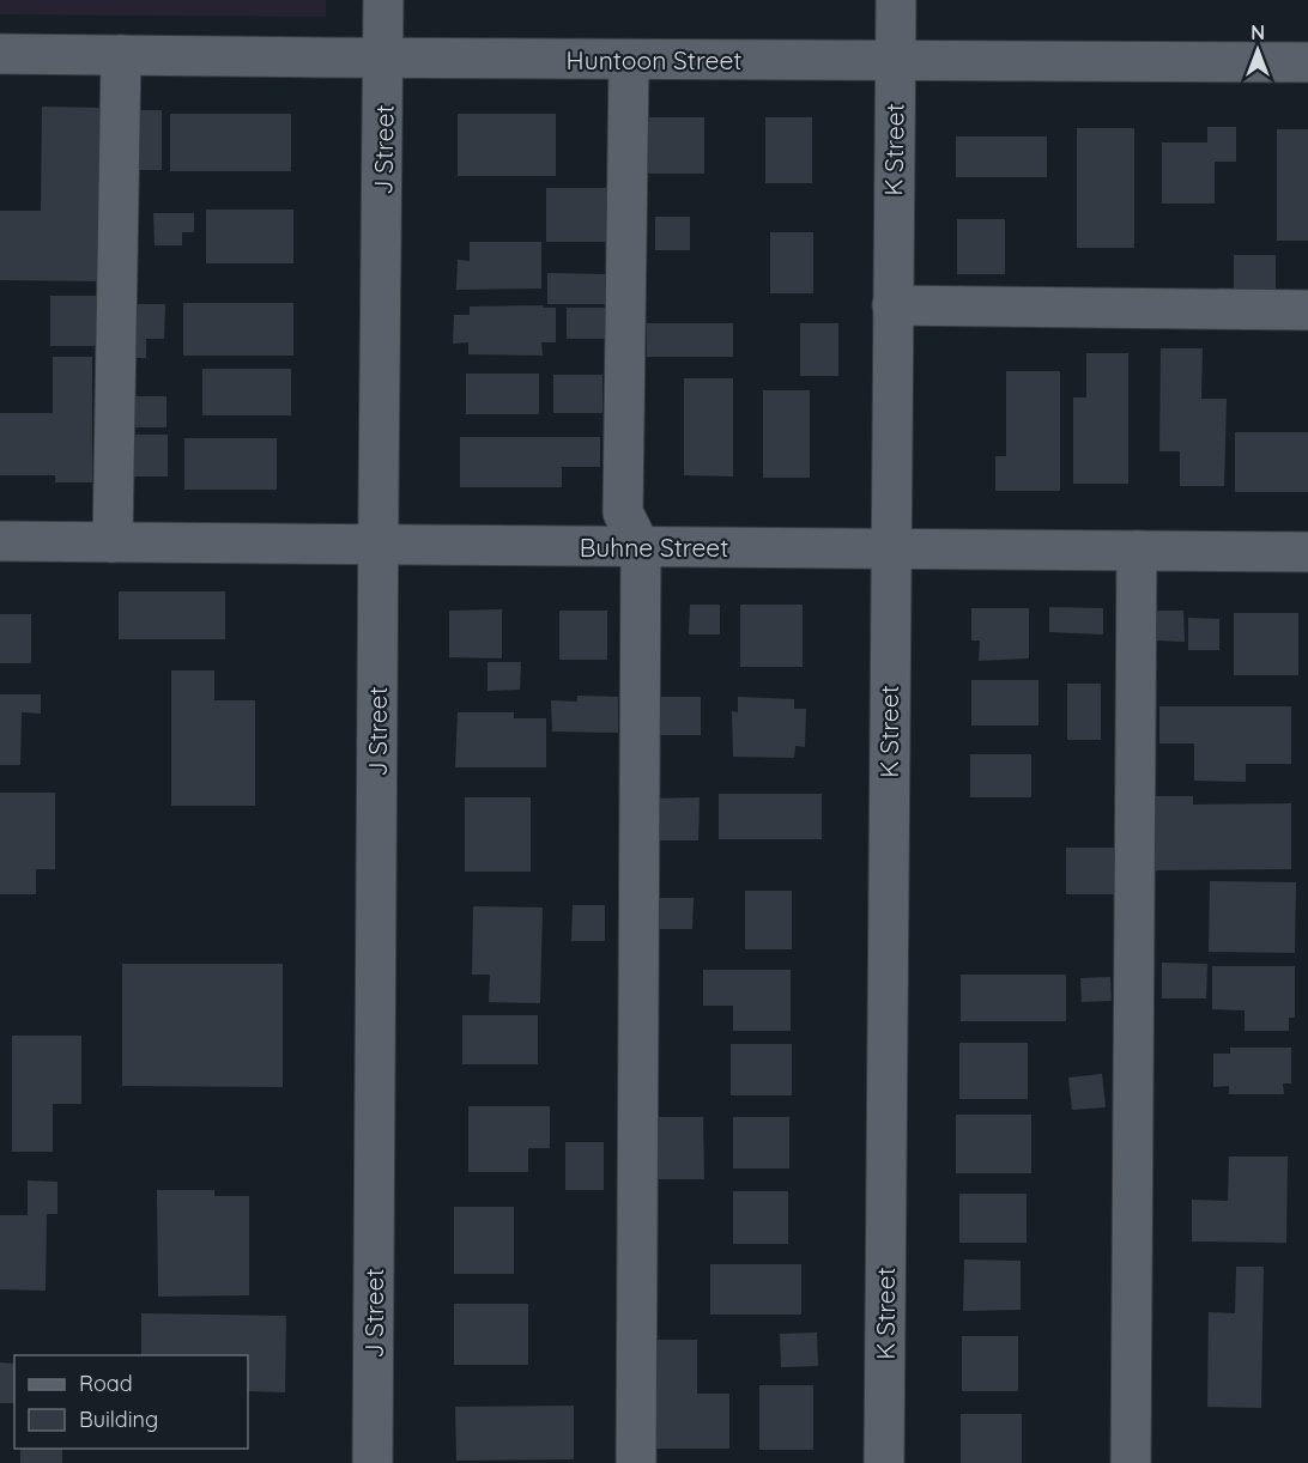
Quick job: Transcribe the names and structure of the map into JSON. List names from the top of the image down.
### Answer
{
  "streets": {
    "street": [
      "Huntoon Street",
      "J Street",
      "K Street",
      "Buhne Street"
    ]
  },
  "crossings": [
    ["Huntoon Street", "J Street"],
    ["Huntoon Street", "K Street"],
    ["J Street", "Buhne Street"],
    ["K Street", "Buhne Street"]
  ],
  "legend": ["Road", "Building"],
  "north": "top"
}
